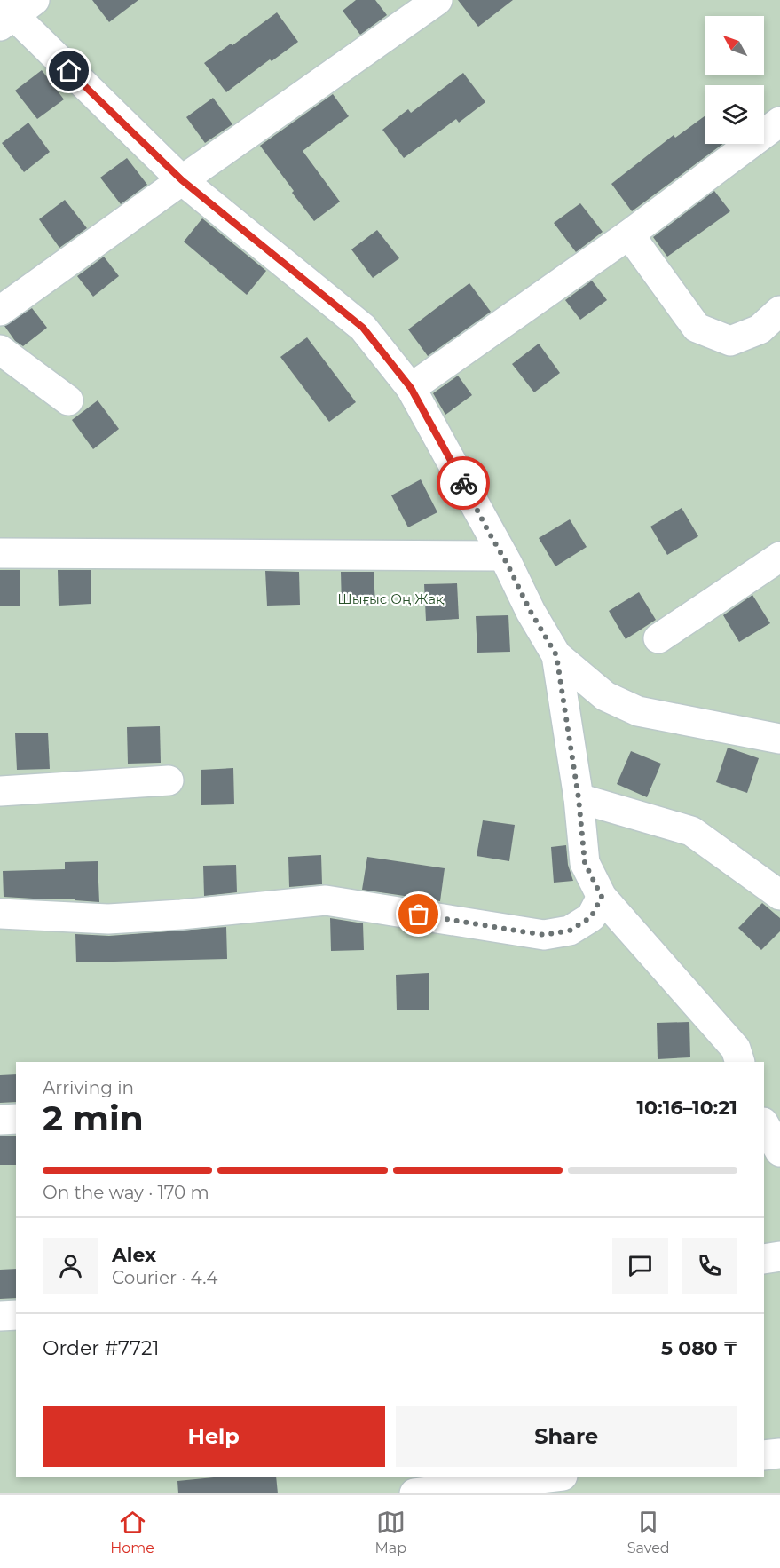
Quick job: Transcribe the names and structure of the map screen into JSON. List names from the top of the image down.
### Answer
{
  "parks": ["Шығыс Оң Жақ"],
  "north": "top left",
  "page": {
    "heading": ["2 min", "Arriving in", "10:16–10:21"],
    "panel": [
      "Alex",
      "Courier · 4.4",
      "Order #7721",
      "5 080 ₸"
    ],
    "bar": "On the way · 170 m",
    "buttons": ["Help", "Share"],
    "tabs": ["Home", "Map", "Saved"]
  }
}
